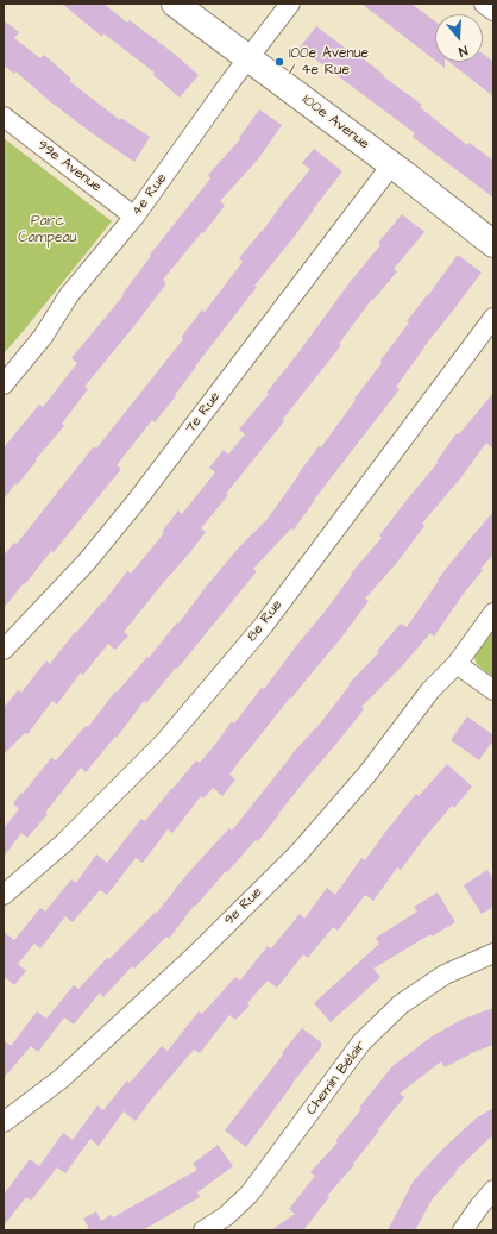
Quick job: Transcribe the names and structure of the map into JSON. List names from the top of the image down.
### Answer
{
  "streets": {
    "street": [
      "100e Avenue",
      "99e Avenue",
      "4e Rue",
      "7e Rue",
      "8e Rue",
      "9e Rue",
      "Chemin Bélair"
    ]
  },
  "crossings": [
    ["100e Avenue", "4e Rue"],
    ["100e Avenue", "7e Rue"],
    ["99e Avenue", "4e Rue"]
  ],
  "parks": ["Parc Campeau"],
  "places": ["100e Avenue / 4e Rue"],
  "north": "bottom"
}
